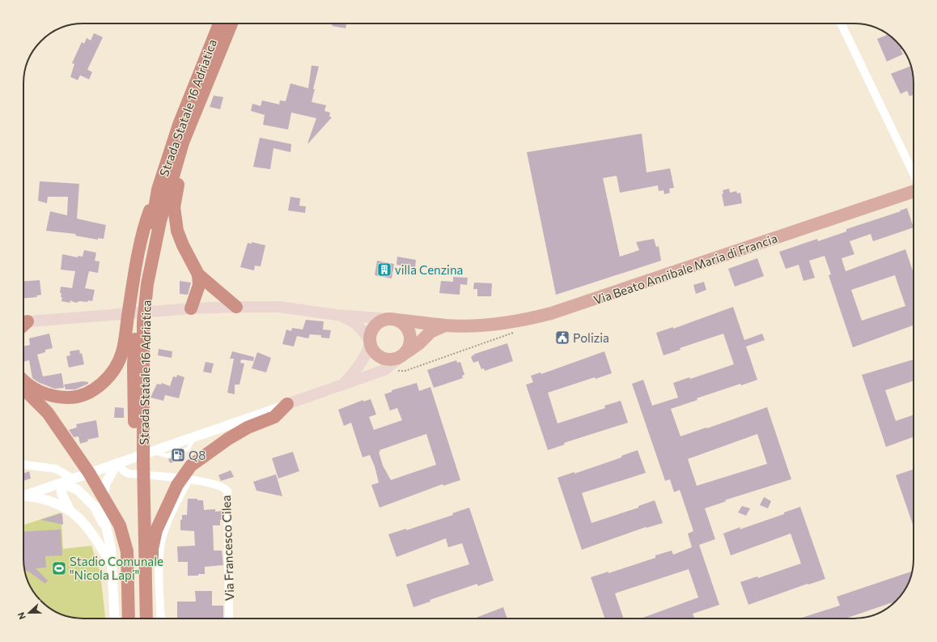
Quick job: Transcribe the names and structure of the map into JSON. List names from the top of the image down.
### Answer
{
  "streets": {
    "highway": ["Strada Statale 16 Adriatica"],
    "main road": ["Via Beato Annibale Maria di Francia"],
    "street": ["Via Francesco Cilea"]
  },
  "places": {
    "building": ["villa Cenzina"],
    "public building": ["Polizia"],
    "fuel station": ["Q8"],
    "sports": ["Stadio Comunale \"Nicola Lapi\""]
  },
  "north": "left"
}
